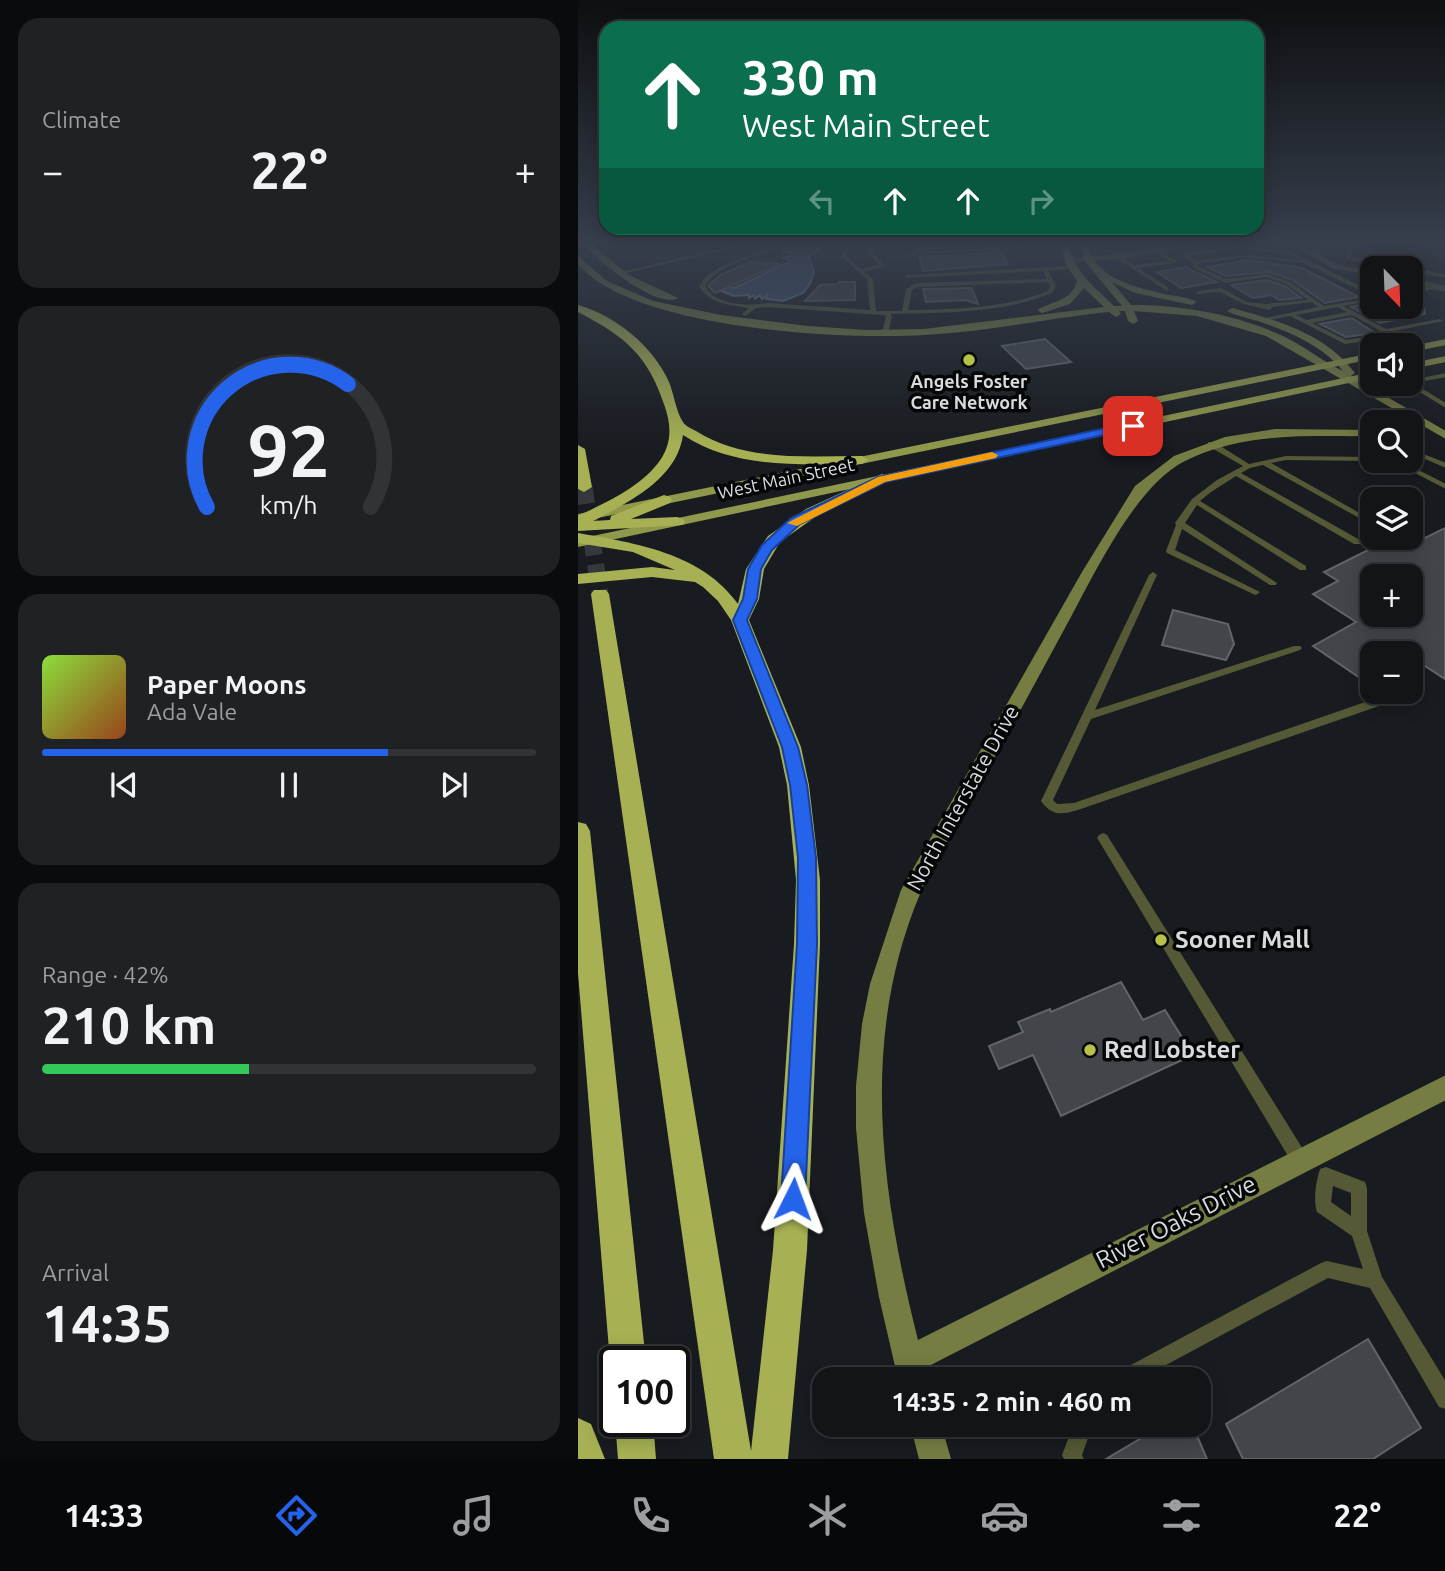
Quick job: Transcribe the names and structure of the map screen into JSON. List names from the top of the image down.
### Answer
{
  "streets": {
    "main road": ["West Main Street", "North Interstate Drive", "River Oaks Drive"]
  },
  "places": ["Angels Foster Care Network", "Sooner Mall", "Red Lobster"],
  "north": "bottom right",
  "page": {
    "tile": [
      "Climate",
      ["Range · 42%", "210 km"],
      ["Arrival", "14:35"]
    ],
    "turn": ["330 m", "West Main Street"],
    "heat": ["−", "22°", "+"],
    "map_buttons": ["+", "−"],
    "song": ["Paper Moons", "Ada Vale"],
    "limit": "100",
    "trip": "14:35 · 2 min · 460 m",
    "tabs": ["14:33", "22°"],
    "gauge": ["92", "km/h"]
  }
}
